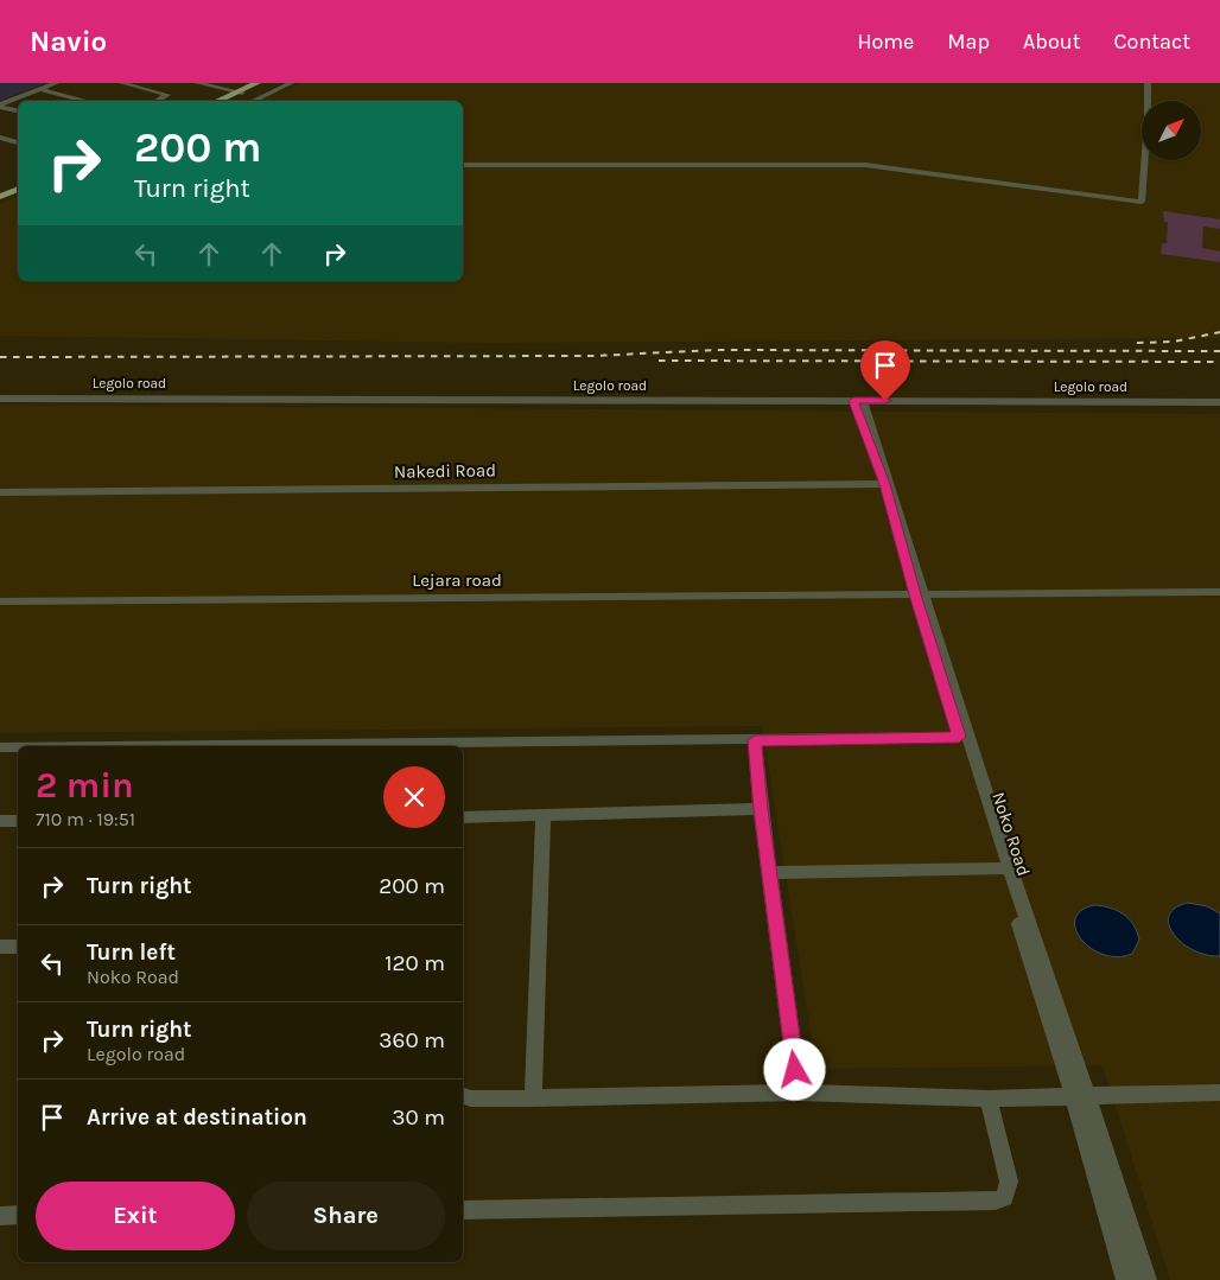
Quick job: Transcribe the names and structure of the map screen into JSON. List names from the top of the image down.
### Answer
{
  "streets": {
    "street": [
      "Legolo road",
      "Nakedi Road",
      "Lejara road",
      "Noko Road"
    ]
  },
  "crossings": [
    ["Lejara road", "Noko Road"]
  ],
  "north": "top right",
  "page": {
    "header": "Navio",
    "nav": [
      "Home",
      "Map",
      "About",
      "Contact"
    ],
    "turn": ["200 m", "Turn right"],
    "heading": ["2 min", "710 m · 19:51"],
    "list": [
      {
        "name": "Turn right",
        "value": "200 m"
      },
      {
        "name": "Turn left",
        "note": "Noko Road",
        "value": "120 m"
      },
      {
        "name": "Turn right",
        "note": "Legolo road",
        "value": "360 m"
      },
      {
        "name": "Arrive at destination",
        "value": "30 m"
      }
    ],
    "buttons": ["Exit", "Share"]
  }
}
